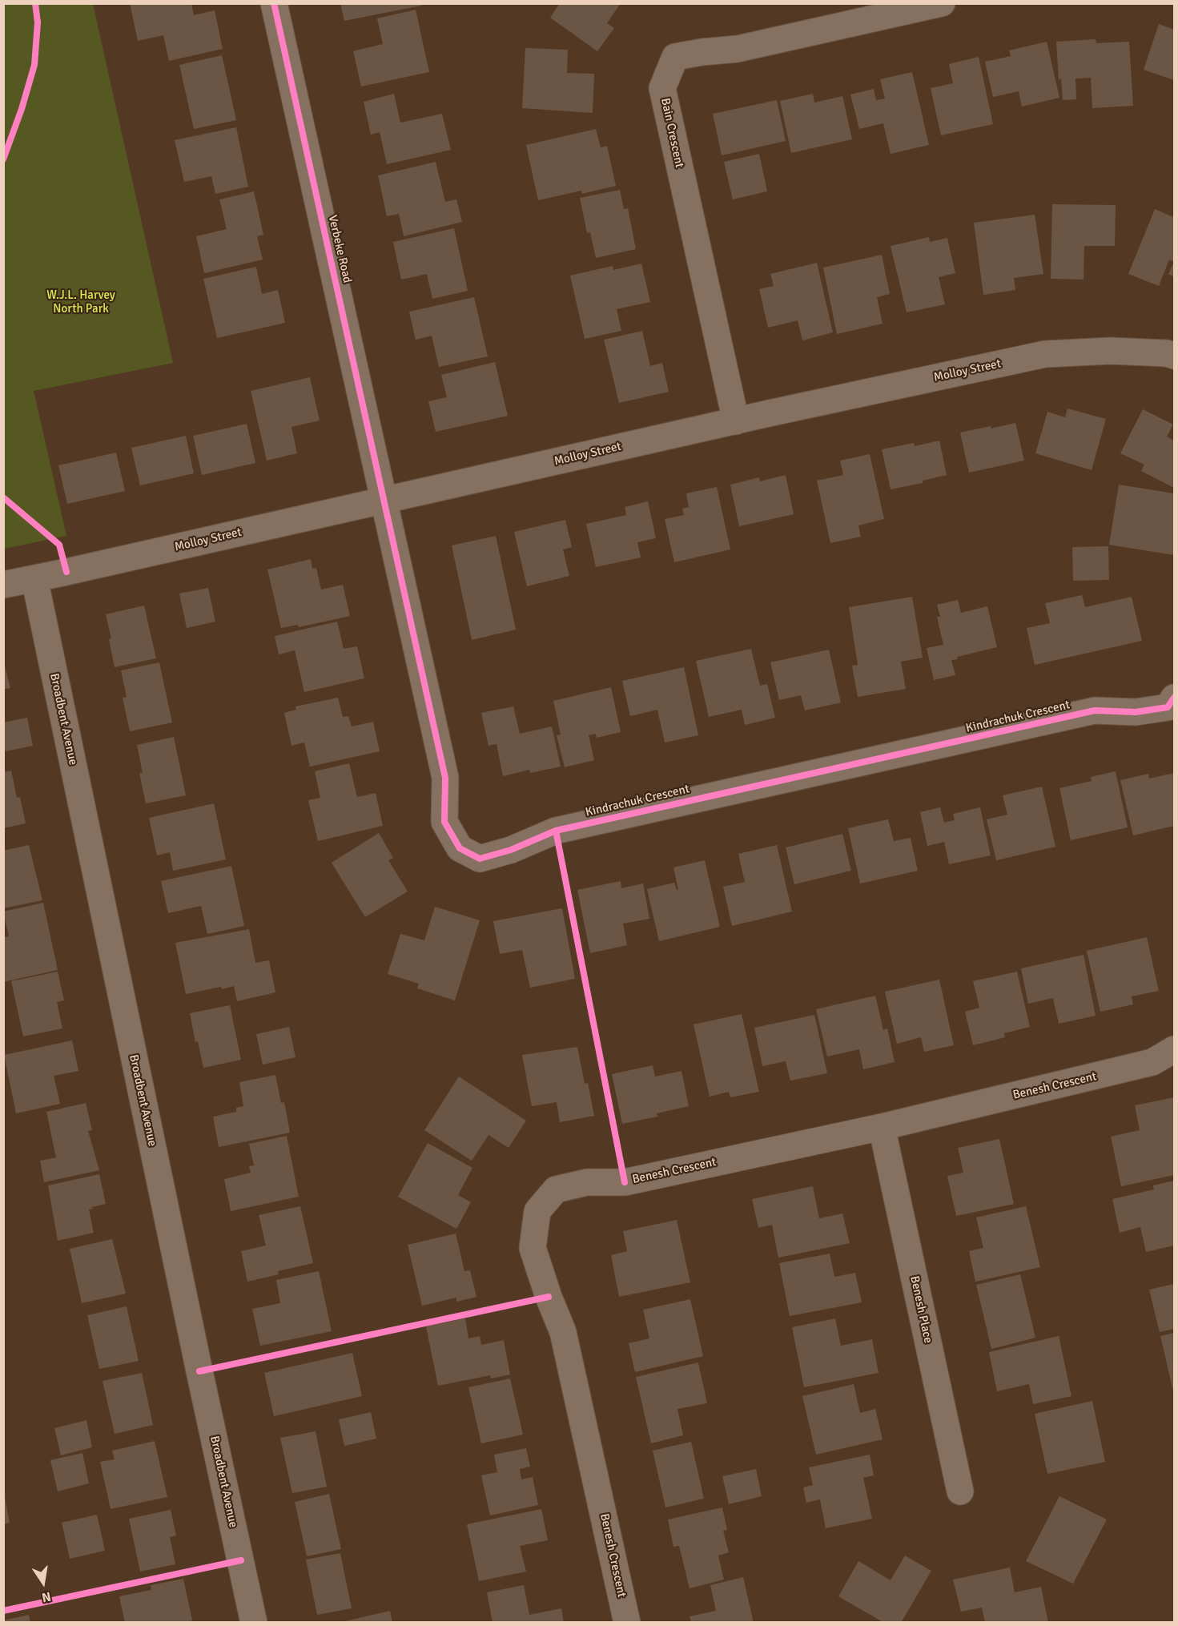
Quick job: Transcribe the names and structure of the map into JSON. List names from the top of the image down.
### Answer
{
  "streets": {
    "street": [
      "Bain Crescent",
      "Verbeke Road",
      "Molloy Street",
      "Kindrachuk Crescent",
      "Broadbent Avenue",
      "Benesh Crescent",
      "Benesh Place"
    ]
  },
  "crossings": [
    ["Bain Crescent", "Molloy Street"],
    ["Verbeke Road", "Molloy Street"],
    ["Verbeke Road", "Kindrachuk Crescent"],
    ["Molloy Street", "Kindrachuk Crescent"],
    ["Molloy Street", "Broadbent Avenue"],
    ["Benesh Crescent", "Benesh Place"]
  ],
  "parks": ["W.J.L. Harvey North Park"],
  "north": "bottom"
}
